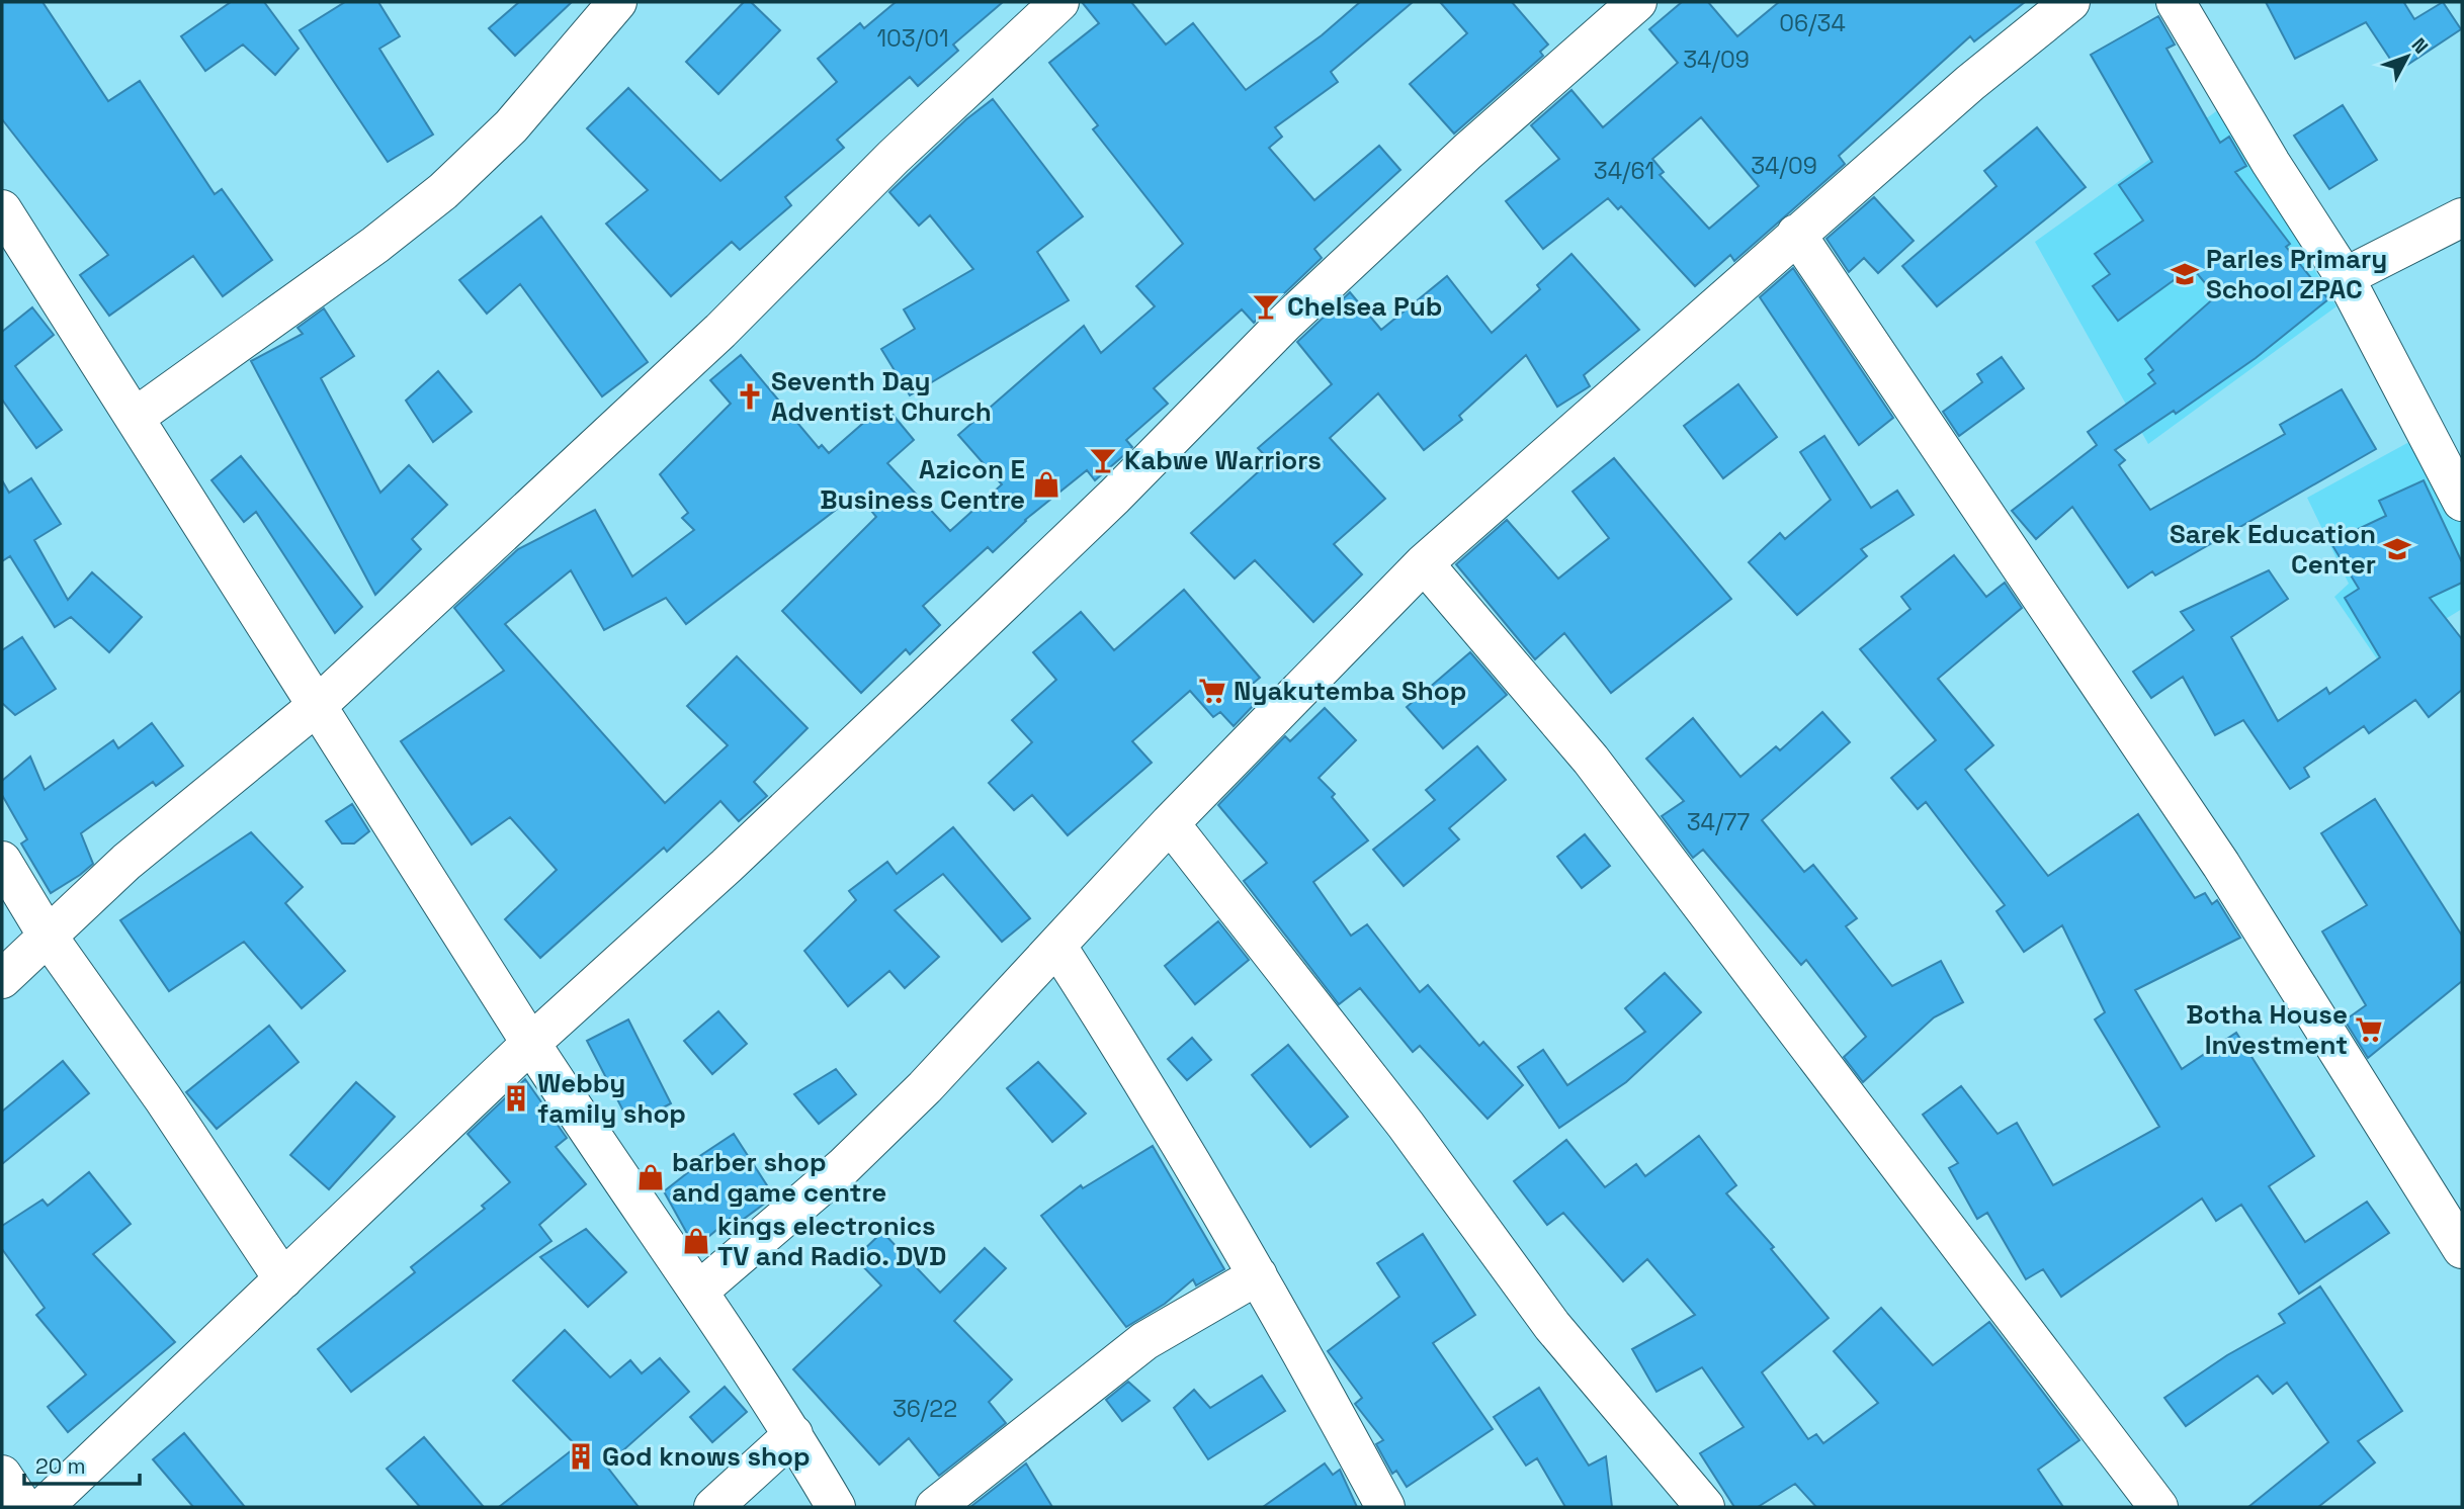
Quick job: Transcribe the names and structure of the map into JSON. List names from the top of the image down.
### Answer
{
  "places": {
    "school or university": ["Parles Primary School ZPAC", "Sarek Education Center"],
    "bar": ["Chelsea Pub", "Kabwe Warriors"],
    "church": ["Seventh Day Adventist Church"],
    "shop": ["Azicon E Business Centre", "barber shop and game centre", "kings electronics TV and Radio. DVD"],
    "supermarket": ["Nyakutemba Shop", "Botha House Investment"],
    "building": ["Webby family shop", "God knows shop"]
  },
  "house_numbers": [
    "06/34",
    "103/01",
    "34/09",
    "34/09",
    "34/61",
    "34/77",
    "36/22"
  ],
  "scale_bar": "20 m",
  "north": "top right"
}
